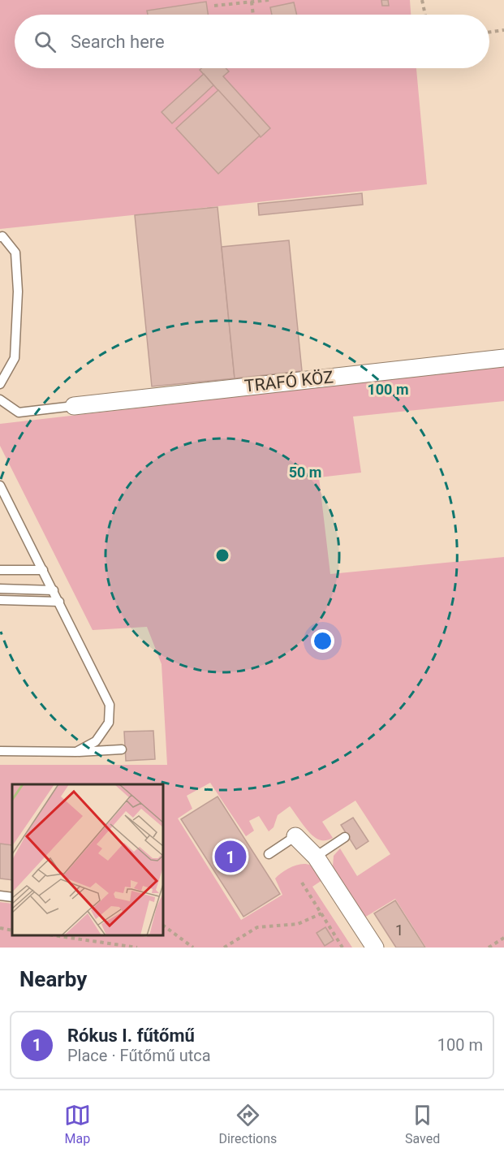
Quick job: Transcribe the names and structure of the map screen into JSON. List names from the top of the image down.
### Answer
{
  "streets": {
    "street": ["TRAFÓ KÖZ"]
  },
  "house_numbers": ["1"],
  "page": {
    "search": "Search here",
    "pins": "1",
    "heading": "Nearby",
    "list": [
      {
        "mark": "1",
        "name": "Rókus I. fűtőmű",
        "note": "Place · Fűtőmű utca",
        "value": "100 m"
      }
    ],
    "nav": ["Map", "Directions", "Saved"]
  },
  "rings": ["100 m", "50 m"]
}
